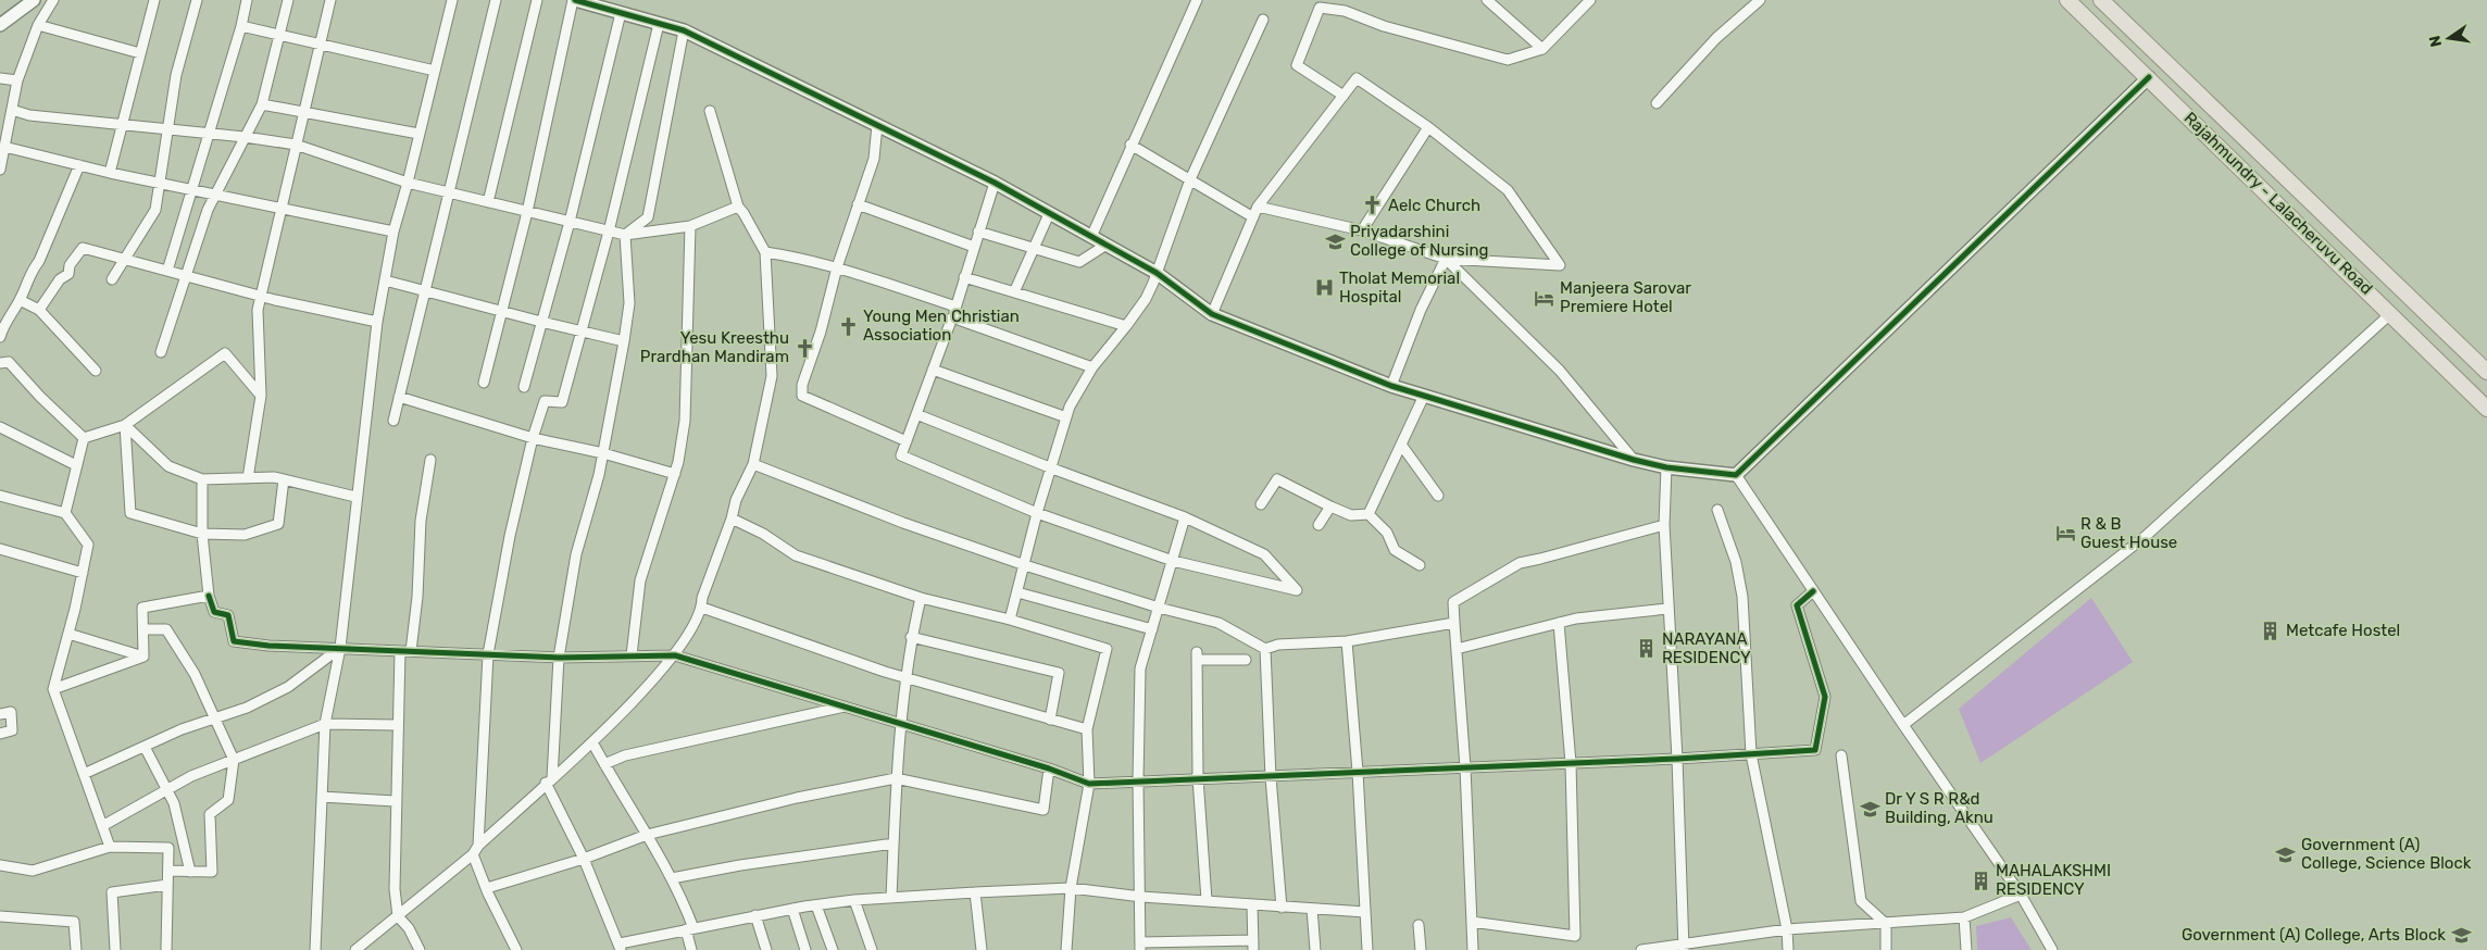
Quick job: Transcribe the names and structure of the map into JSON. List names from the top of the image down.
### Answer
{
  "streets": {
    "main road": ["Rajahmundry - Lalacheruvu Road"]
  },
  "places": {
    "church": ["Aelc Church", "Young Men Christian Association", "Yesu Kreesthu Prardhan Mandiram"],
    "school or university": [
      "Priyadarshini College of Nursing",
      "Dr Y S R R&d Building, Aknu",
      "Government (A) College, Science Block",
      "Government (A) College, Arts Block"
    ],
    "hospital": ["Tholat Memorial Hospital"],
    "hotel": ["Manjeera Sarovar Premiere Hotel", "R & B Guest House"],
    "building": ["Metcafe Hostel", "NARAYANA RESIDENCY", "MAHALAKSHMI RESIDENCY"]
  },
  "north": "left"
}
